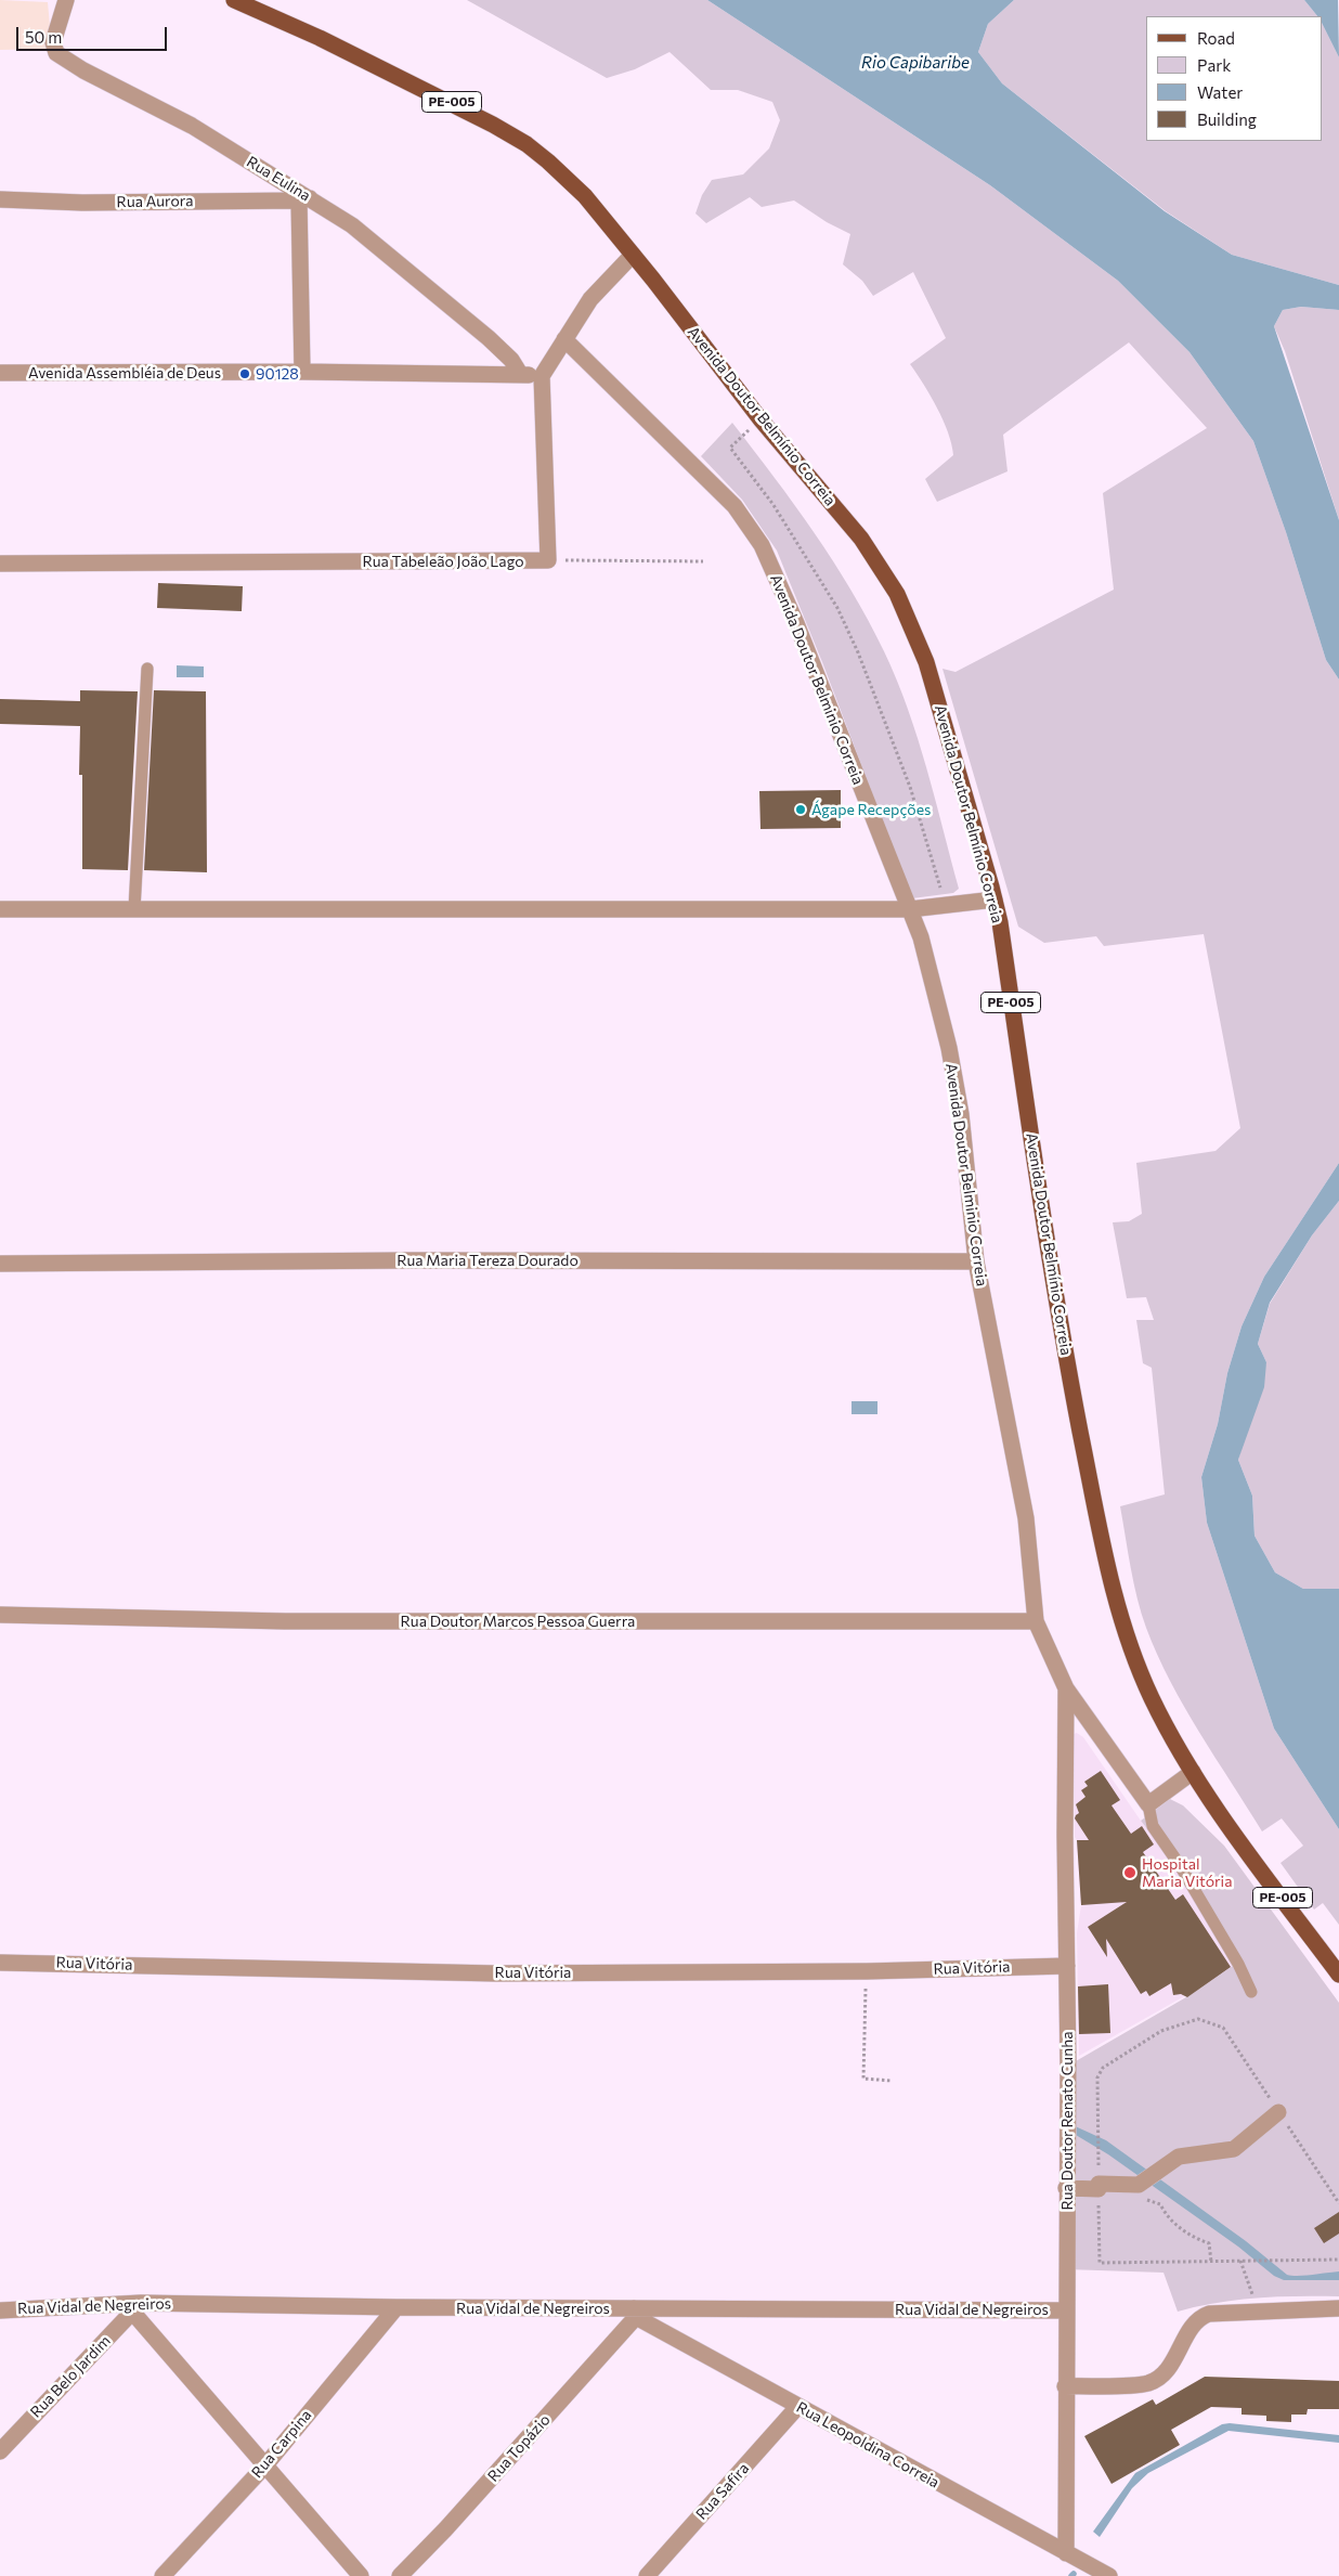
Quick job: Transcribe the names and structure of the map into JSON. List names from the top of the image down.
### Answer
{
  "streets": {
    "main road": ["PE-005", "Avenida Doutor Belmínio Correia"],
    "street": [
      "Rua Eulina",
      "Rua Aurora",
      "Avenida Assembléia de Deus",
      "Rua Tabeleão João Lago",
      "Avenida Doutor Belminio Correia",
      "Rua Maria Tereza Dourado",
      "Rua Doutor Marcos Pessoa Guerra",
      "Rua Vitória",
      "Rua Doutor Renato Cunha",
      "Rua Vidal de Negreiros",
      "Rua Belo Jardim",
      "Rua Carpina",
      "Rua Leopoldina Correia",
      "Rua Topázio",
      "Rua Safira"
    ]
  },
  "crossings": [
    ["Rua Eulina", "Rua Aurora"],
    ["Rua Eulina", "Avenida Assembléia de Deus"],
    ["Avenida Doutor Belminio Correia", "Rua Maria Tereza Dourado"],
    ["Avenida Doutor Belminio Correia", "Rua Doutor Marcos Pessoa Guerra"],
    ["Avenida Doutor Belminio Correia", "Rua Doutor Renato Cunha"],
    ["Rua Vitória", "Rua Doutor Renato Cunha"],
    ["Rua Doutor Renato Cunha", "Rua Vidal de Negreiros"],
    ["Rua Doutor Renato Cunha", "Rua Leopoldina Correia"],
    ["Rua Vidal de Negreiros", "Rua Belo Jardim"],
    ["Rua Vidal de Negreiros", "Rua Carpina"],
    ["Rua Vidal de Negreiros", "Rua Leopoldina Correia"],
    ["Rua Vidal de Negreiros", "Rua Topázio"],
    ["Rua Leopoldina Correia", "Rua Topázio"],
    ["Rua Leopoldina Correia", "Rua Safira"]
  ],
  "water": ["Rio Capibaribe"],
  "places": ["90128", "Ágape Recepções", "Hospital Maria Vitória"],
  "legend": [
    "Road",
    "Park",
    "Water",
    "Building"
  ],
  "scale_bar": "50 m"
}
